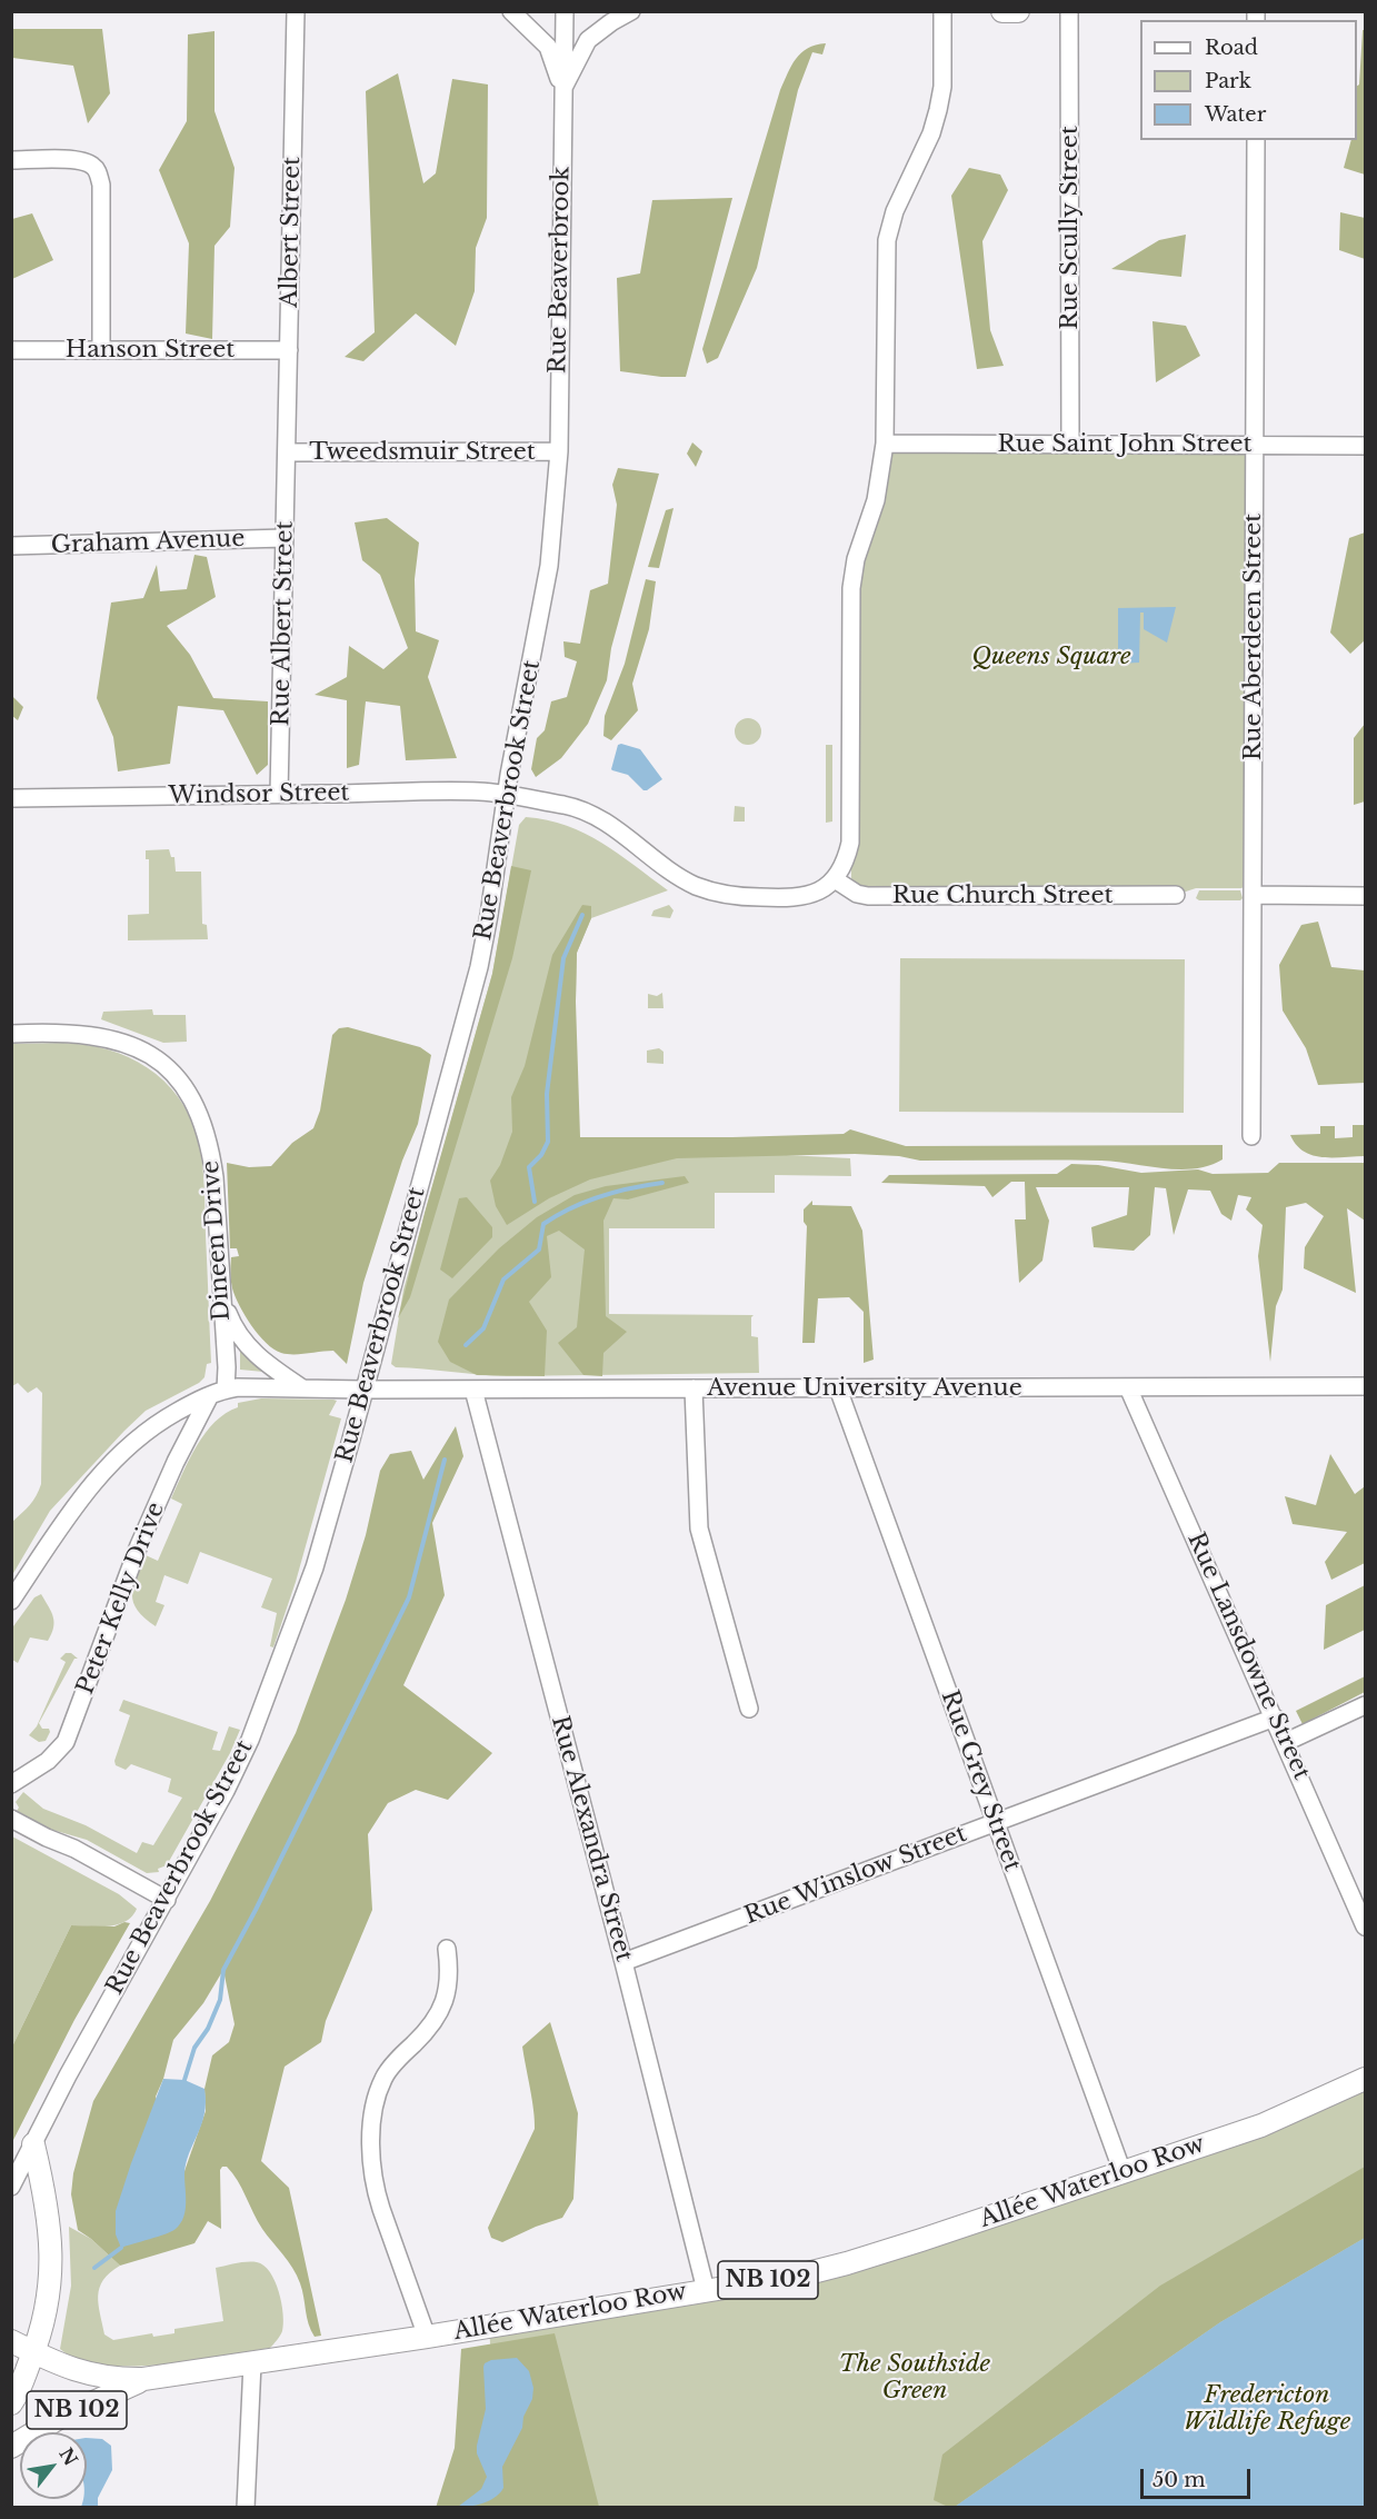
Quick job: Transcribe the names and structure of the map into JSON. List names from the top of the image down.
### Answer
{
  "streets": {
    "main road": ["Allée Waterloo Row", "NB 102"],
    "street": [
      "Rue Scully Street",
      "Albert Street",
      "Rue Beaverbrook",
      "Hanson Street",
      "Rue Saint John Street",
      "Tweedsmuir Street",
      "Graham Avenue",
      "Rue Albert Street",
      "Rue Aberdeen Street",
      "Windsor Street",
      "Rue Beaverbrook Street",
      "Rue Church Street",
      "Dineen Drive",
      "Avenue University Avenue",
      "Peter Kelly Drive",
      "Rue Lansdowne Street",
      "Rue Grey Street",
      "Rue Alexandra Street",
      "Rue Winslow Street"
    ]
  },
  "crossings": [
    ["Rue Scully Street", "Rue Saint John Street"],
    ["Albert Street", "Hanson Street"],
    ["Albert Street", "Tweedsmuir Street"],
    ["Albert Street", "Rue Albert Street"],
    ["Rue Beaverbrook", "Tweedsmuir Street"],
    ["Rue Beaverbrook", "Rue Beaverbrook Street"],
    ["Rue Saint John Street", "Rue Aberdeen Street"],
    ["Tweedsmuir Street", "Rue Albert Street"],
    ["Tweedsmuir Street", "Rue Beaverbrook Street"],
    ["Graham Avenue", "Rue Albert Street"],
    ["Rue Albert Street", "Windsor Street"],
    ["Windsor Street", "Rue Beaverbrook Street"],
    ["Windsor Street", "Rue Church Street"],
    ["Rue Beaverbrook Street", "Avenue University Avenue"],
    ["Dineen Drive", "Avenue University Avenue"],
    ["Dineen Drive", "Peter Kelly Drive"],
    ["Avenue University Avenue", "Peter Kelly Drive"],
    ["Avenue University Avenue", "Rue Lansdowne Street"],
    ["Avenue University Avenue", "Rue Grey Street"],
    ["Avenue University Avenue", "Rue Alexandra Street"],
    ["Rue Lansdowne Street", "Rue Winslow Street"],
    ["Rue Grey Street", "Rue Winslow Street"],
    ["Rue Grey Street", "Allée Waterloo Row"],
    ["Rue Alexandra Street", "Rue Winslow Street"],
    ["Rue Alexandra Street", "Allée Waterloo Row"],
    ["Allée Waterloo Row", "NB 102"]
  ],
  "parks": ["Queens Square", "The Southside Green", "Fredericton Wildlife Refuge"],
  "legend": ["Road", "Park", "Water"],
  "scale_bar": "50 m",
  "north": "top right"
}
